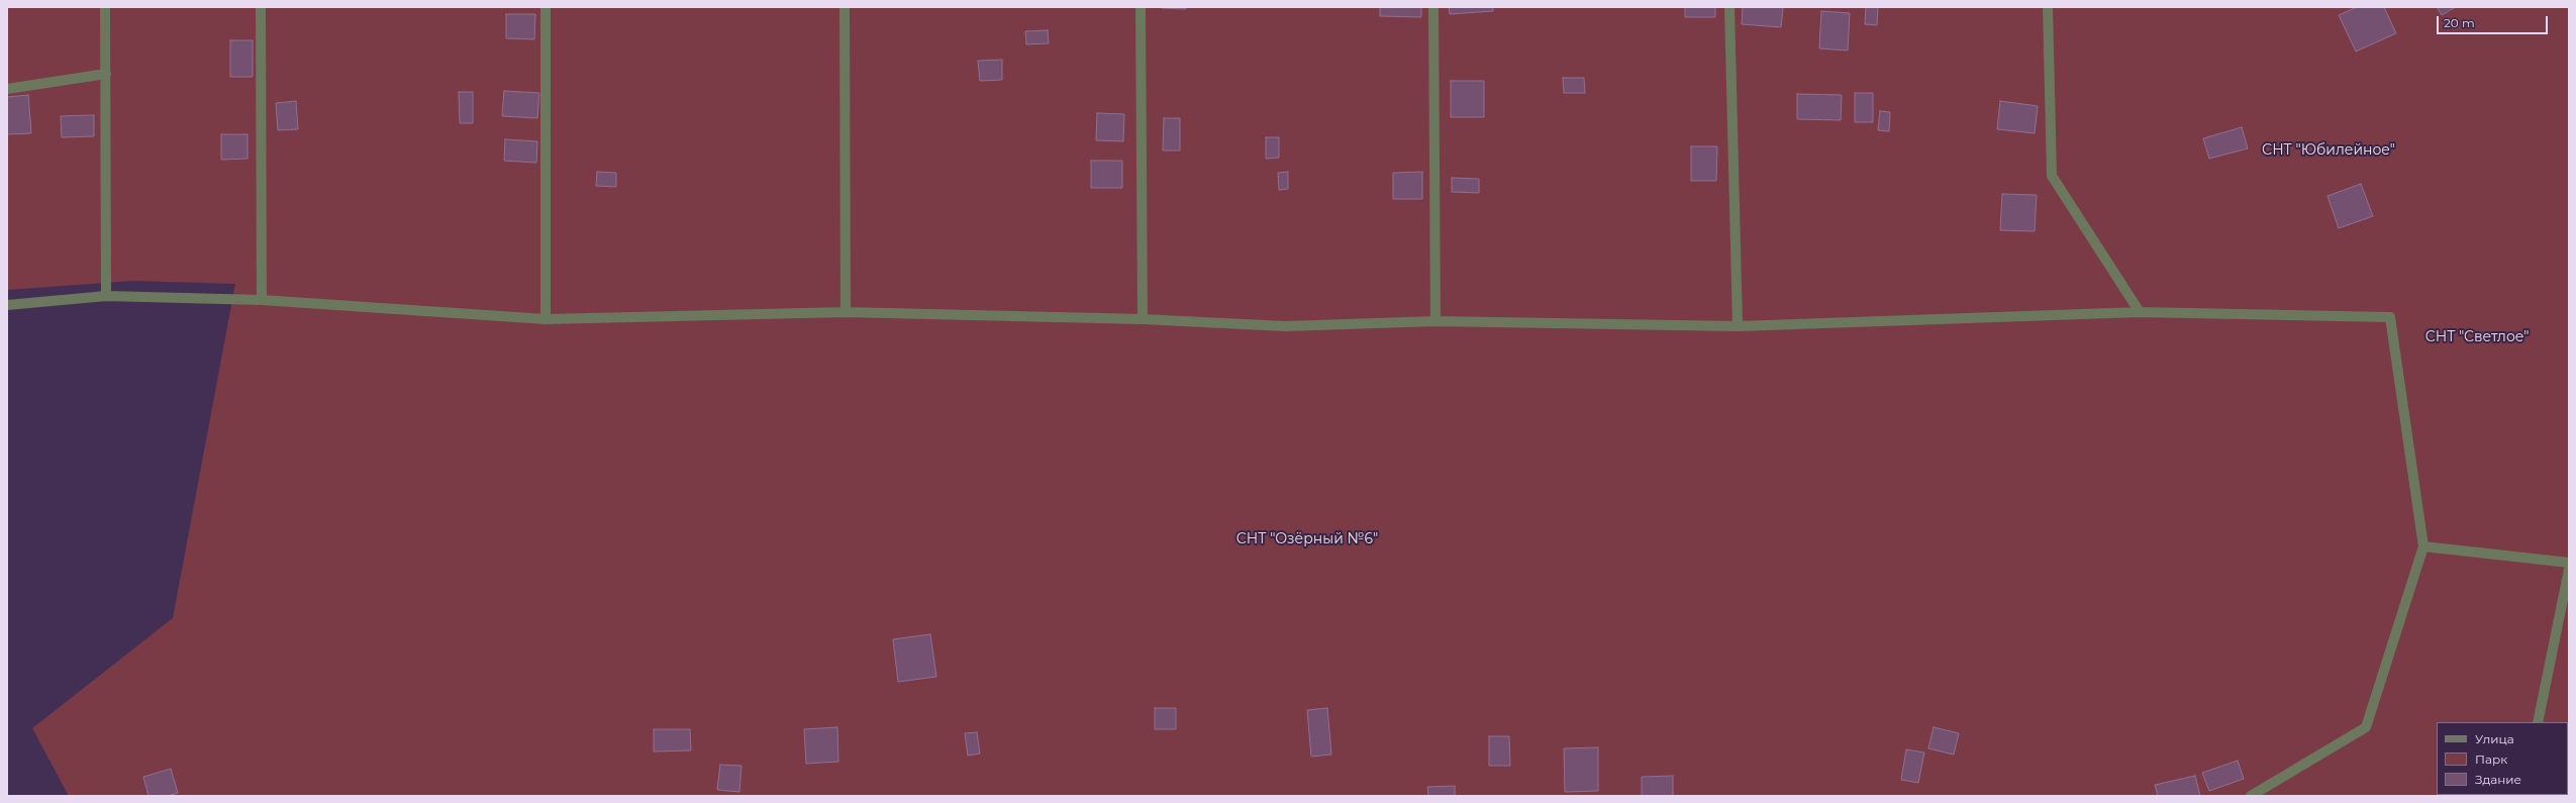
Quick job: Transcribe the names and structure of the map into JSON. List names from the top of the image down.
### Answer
{
  "parks": ["СНТ \"Юбилейное\"", "СНТ \"Светлое\"", "СНТ \"Озёрный №6\""],
  "legend": ["Улица", "Парк", "Здание"],
  "scale_bar": "20 m"
}
